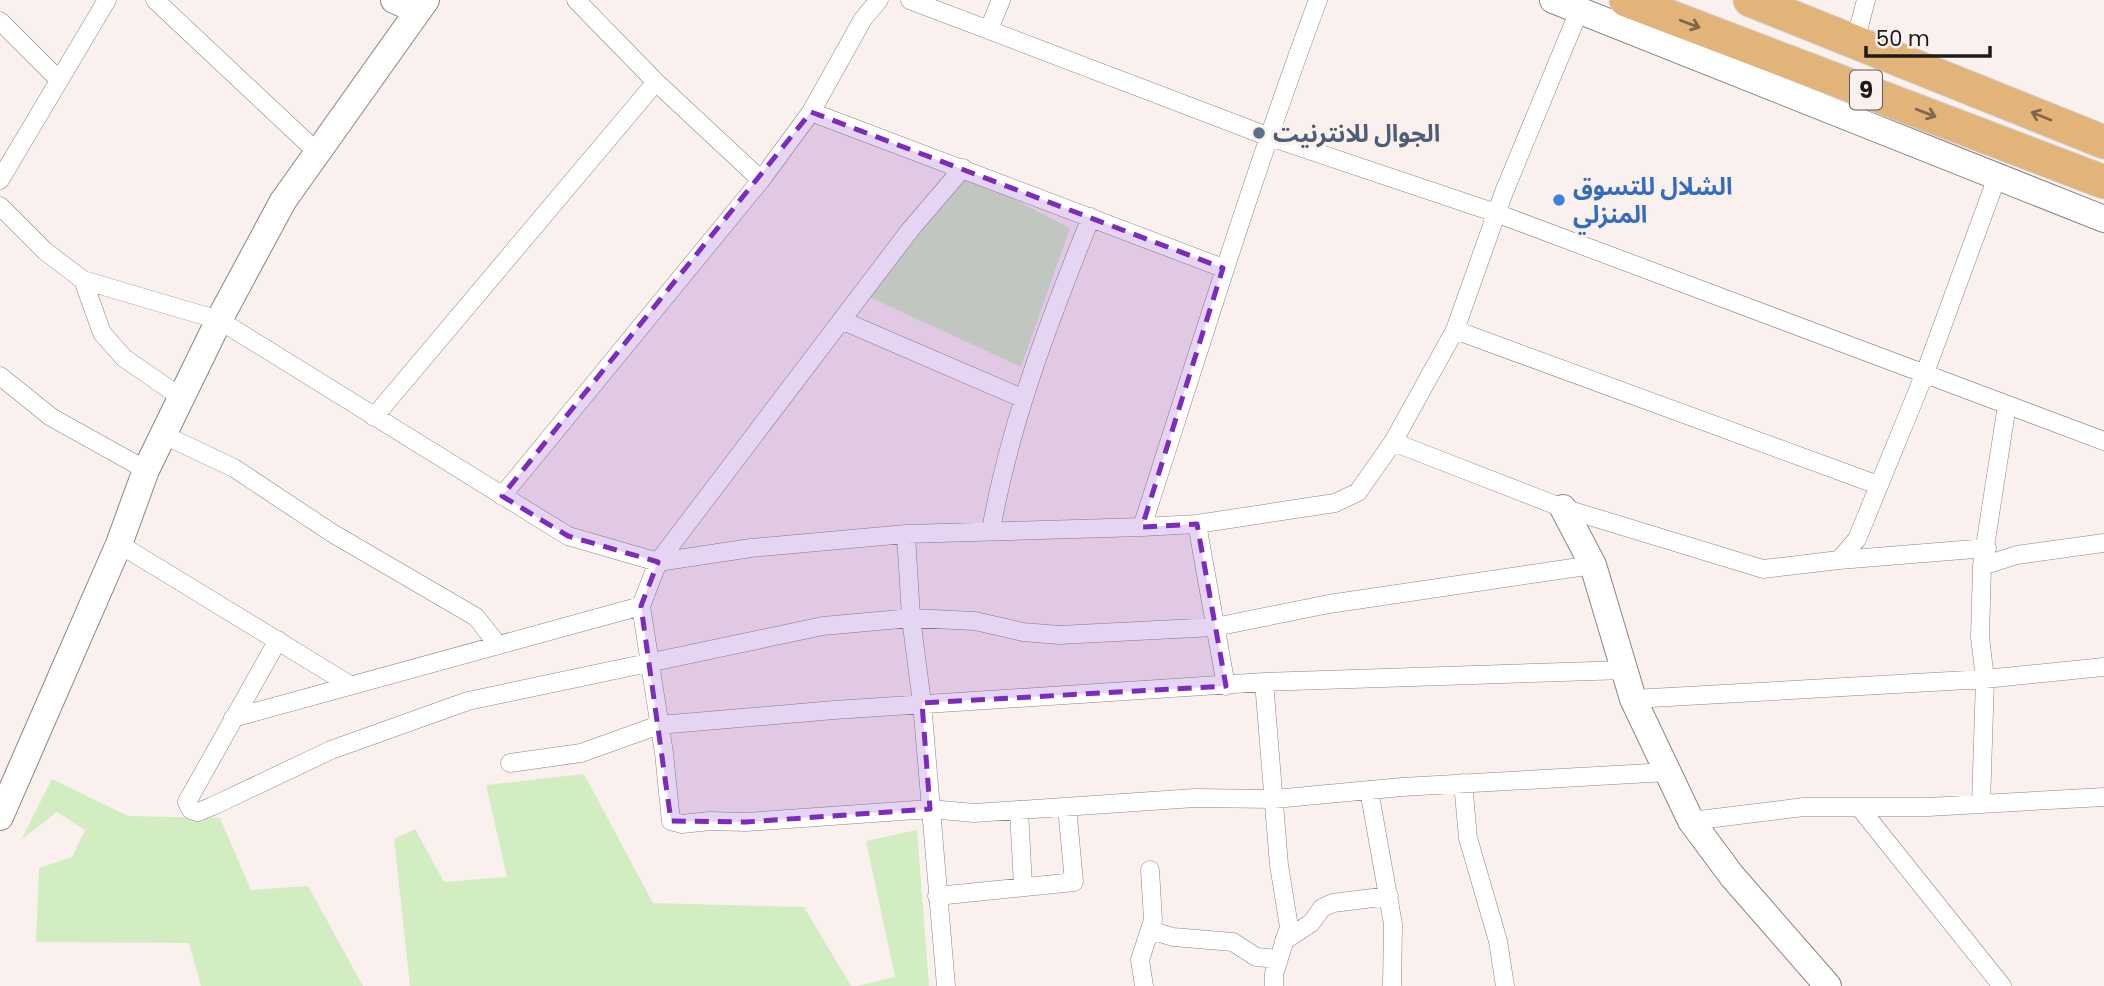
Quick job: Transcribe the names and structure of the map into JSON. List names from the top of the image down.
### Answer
{
  "streets": {
    "highway": ["9"]
  },
  "places": ["الجوال للانترنيت", "الشلال للتسوق المنزلي"],
  "scale_bar": "50 m"
}
